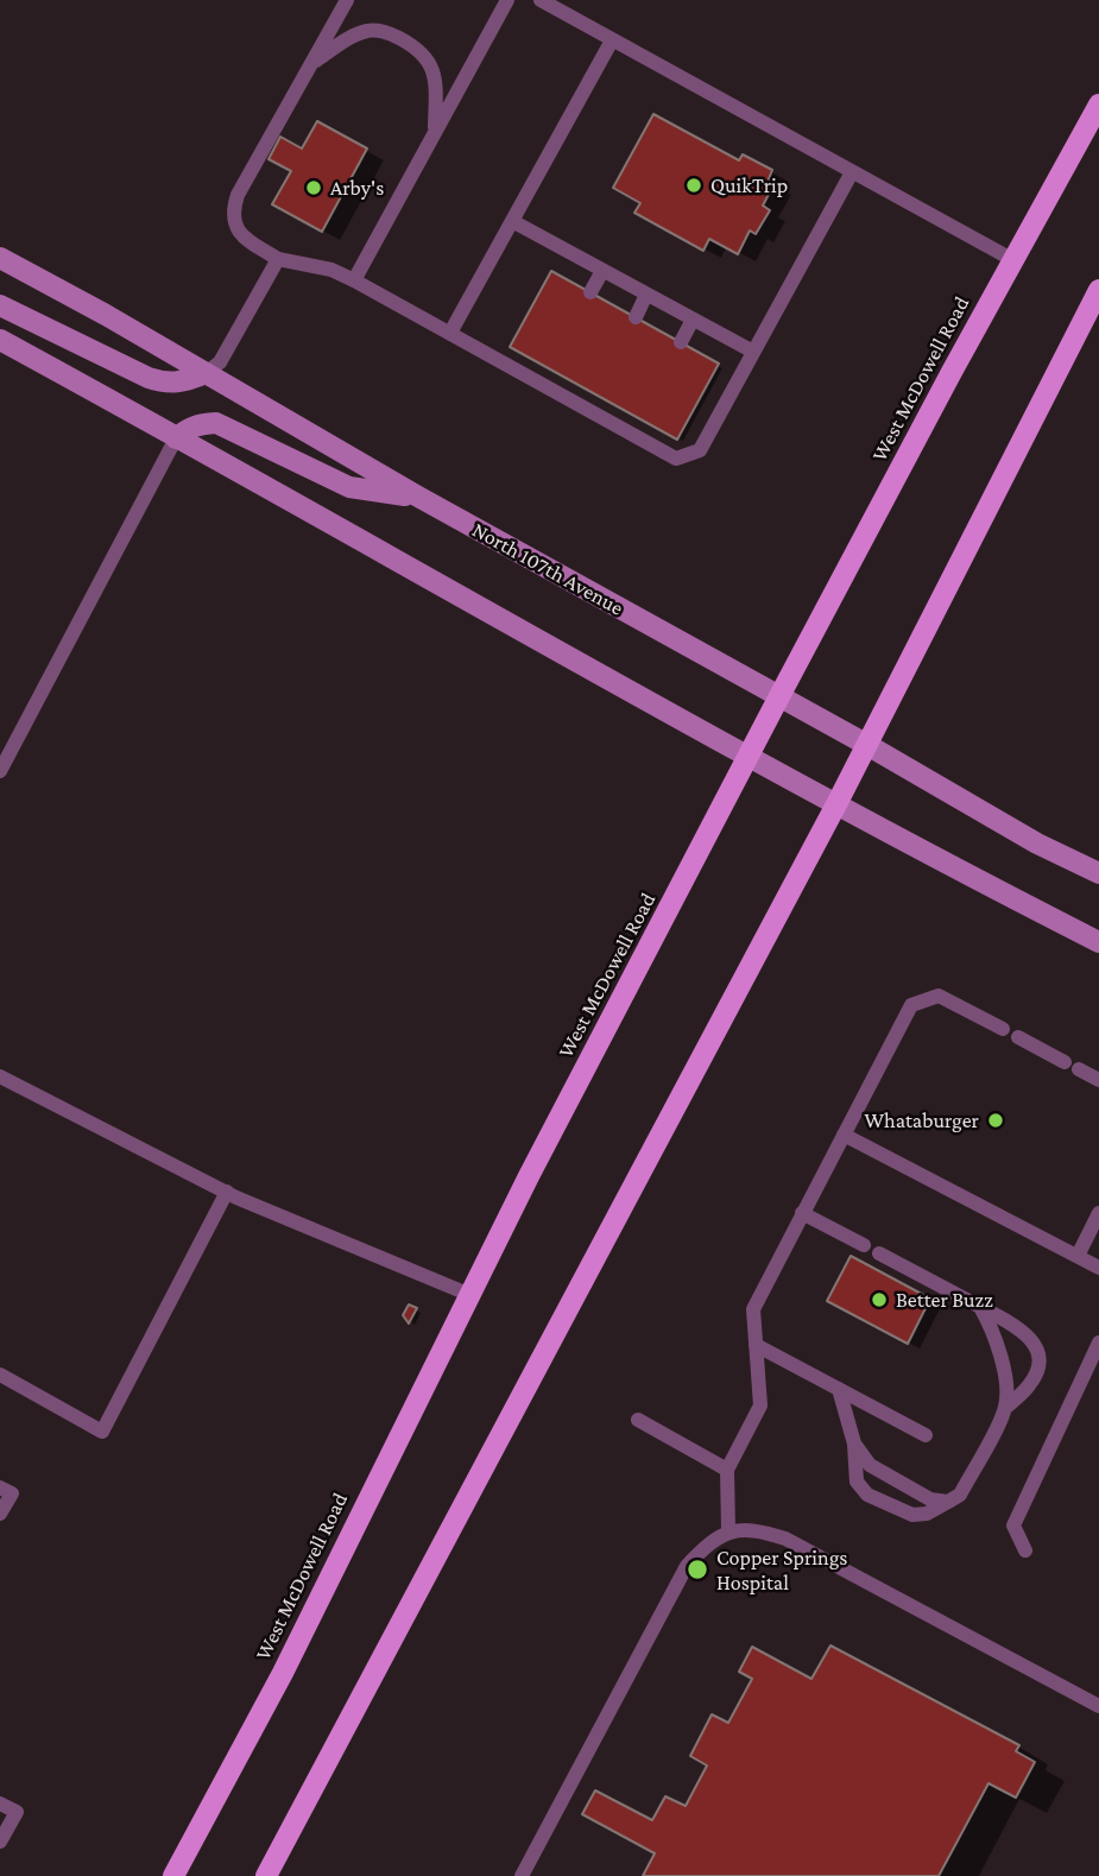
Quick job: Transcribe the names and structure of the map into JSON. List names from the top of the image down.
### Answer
{
  "streets": {
    "main road": ["West McDowell Road", "North 107th Avenue"]
  },
  "crossings": [
    ["West McDowell Road", "North 107th Avenue"]
  ],
  "places": [
    "QuikTrip",
    "Arby's",
    "Whataburger",
    "Better Buzz",
    "Copper Springs Hospital"
  ]
}
